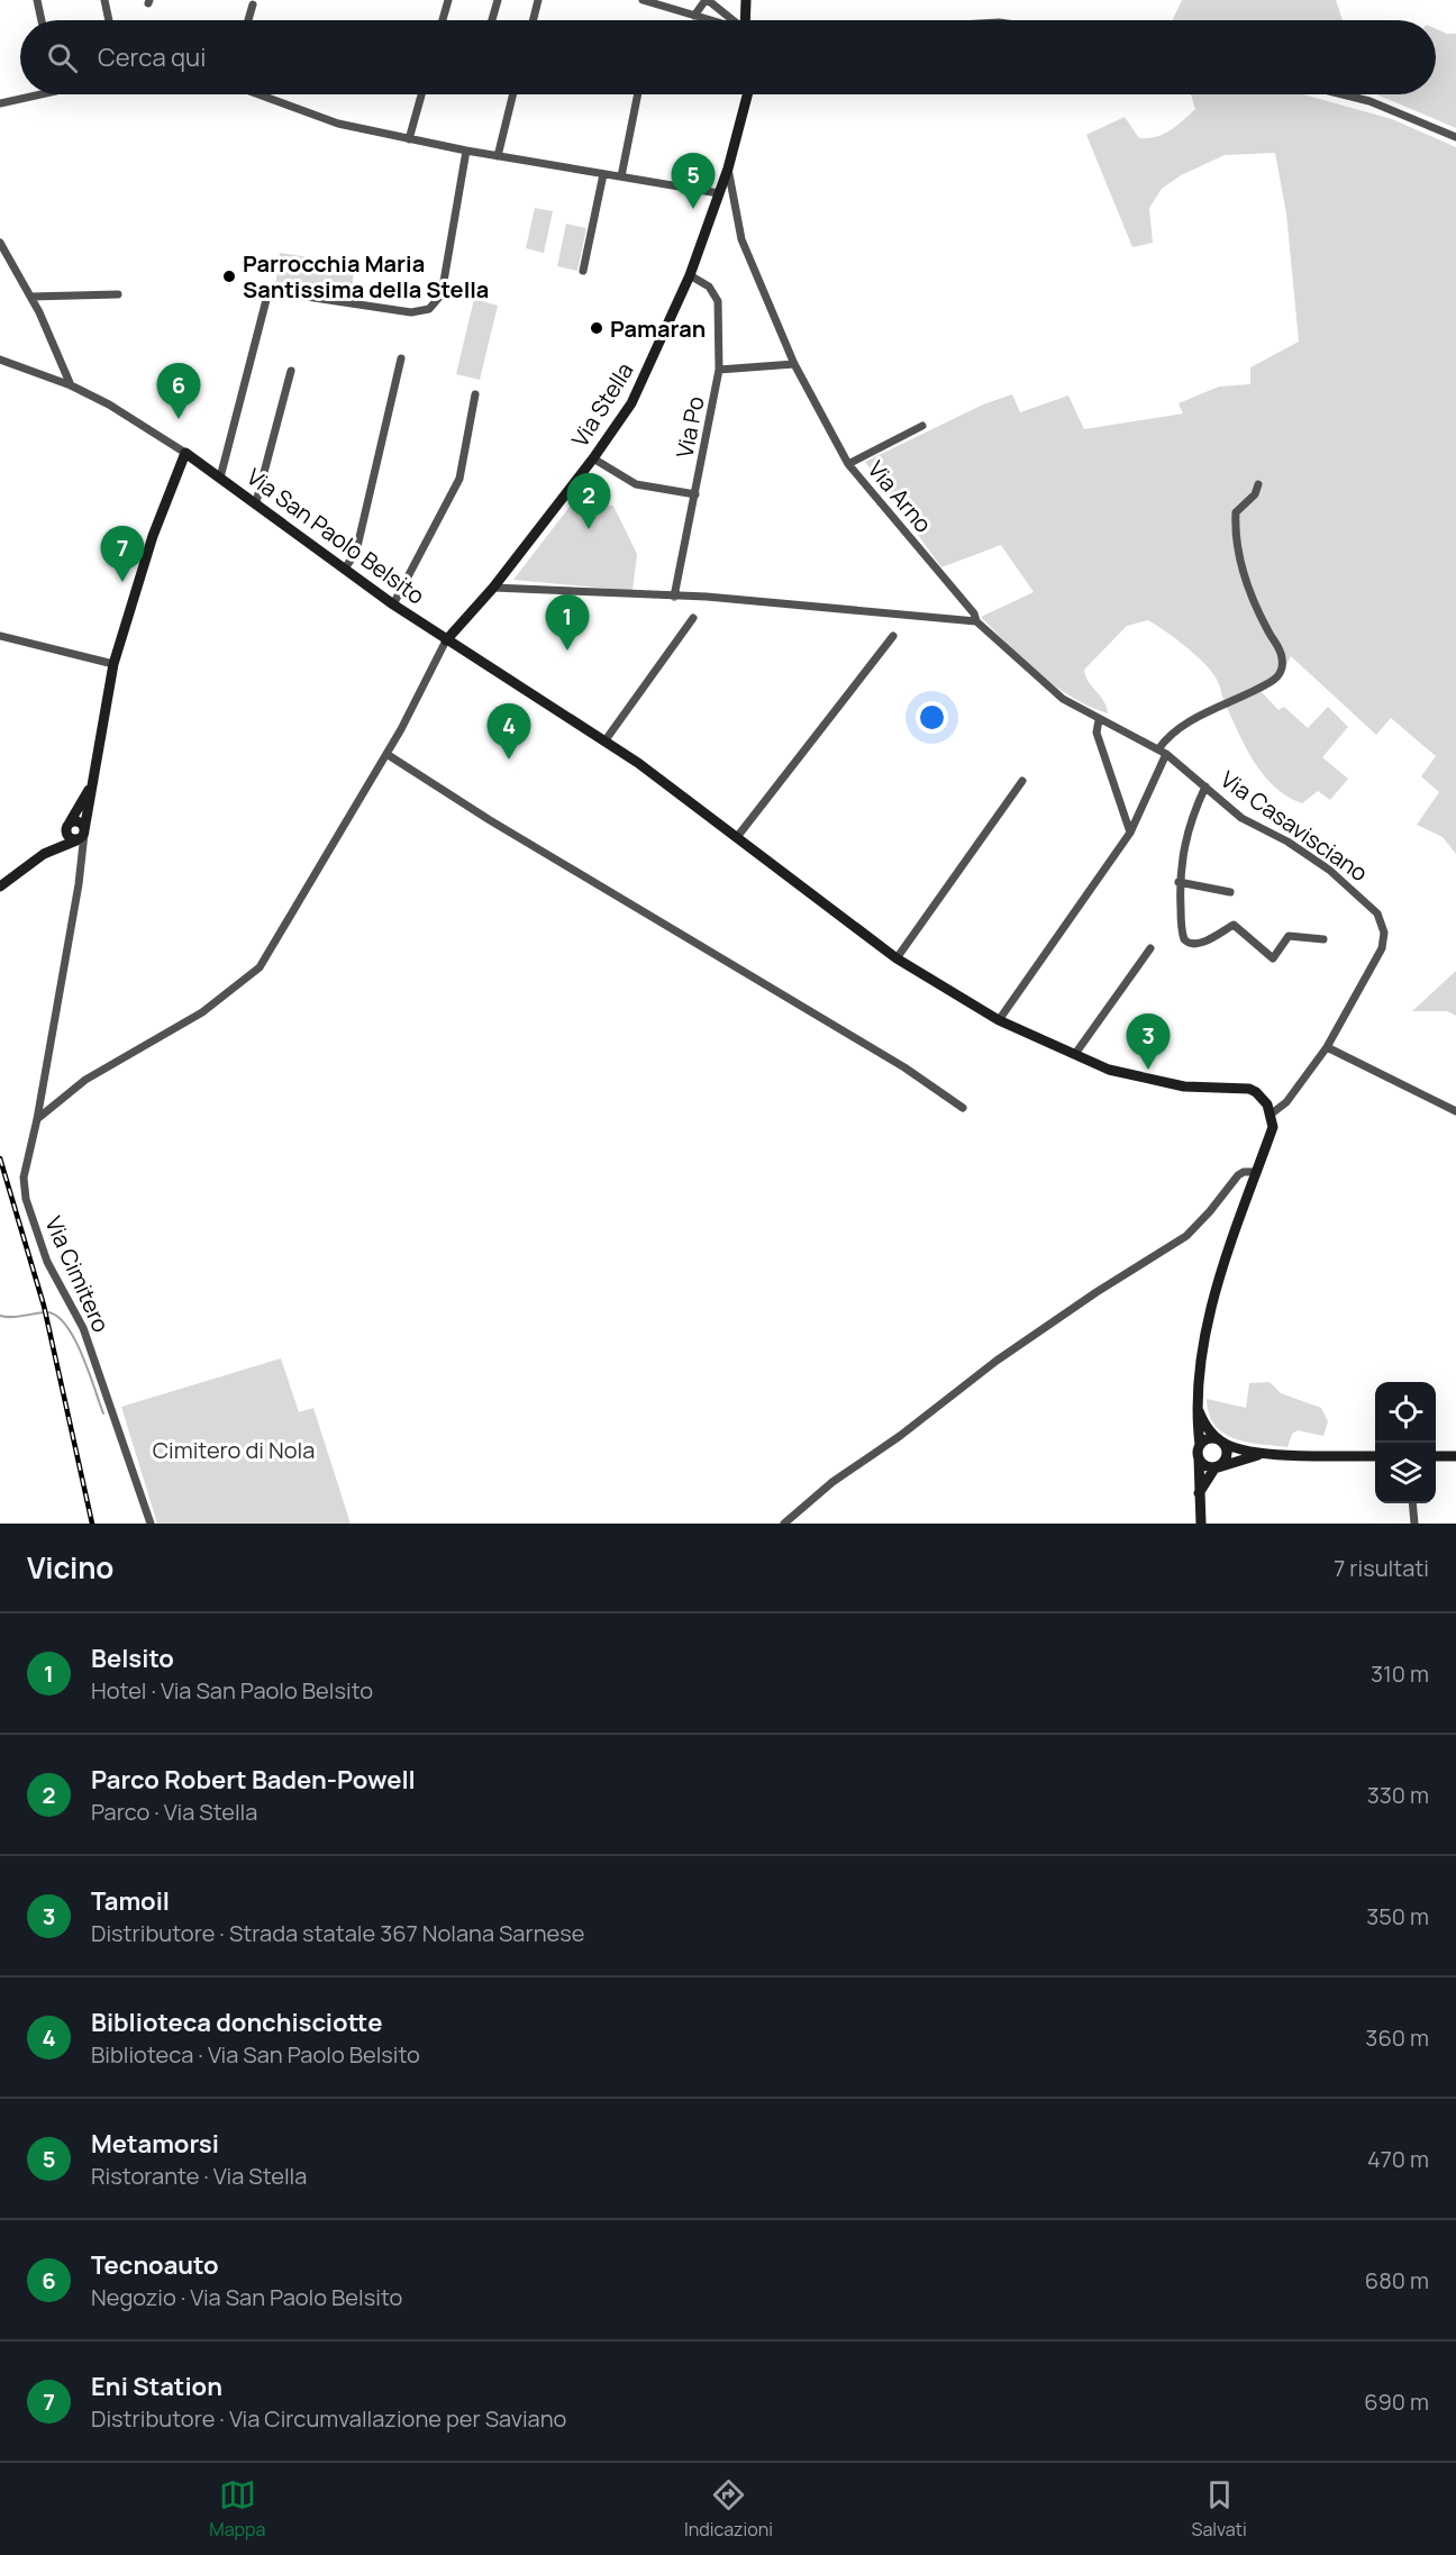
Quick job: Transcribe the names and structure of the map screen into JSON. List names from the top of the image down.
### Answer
{
  "streets": {
    "main road": ["Via Stella", "Via San Paolo Belsito"],
    "street": [
      "Via Po",
      "Via Arno",
      "Via Casavisciano",
      "Via Cimitero"
    ]
  },
  "crossings": [
    ["Via Stella", "Via Po"],
    ["Via Stella", "Via Arno"],
    ["Via Stella", "Via San Paolo Belsito"],
    ["Via Arno", "Via Casavisciano"],
    ["Via San Paolo Belsito", "Via Casavisciano"]
  ],
  "parks": ["Cimitero di Nola"],
  "places": ["Parrocchia Maria Santissima della Stella", "Pamaran"],
  "page": {
    "search": "Cerca qui",
    "pins": [
      "5",
      "6",
      "2",
      "7",
      "1",
      "4",
      "3"
    ],
    "heading": ["Vicino", "7 risultati"],
    "list": [
      {
        "mark": "1",
        "name": "Belsito",
        "note": "Hotel · Via San Paolo Belsito",
        "value": "310 m"
      },
      {
        "mark": "2",
        "name": "Parco Robert Baden-Powell",
        "note": "Parco · Via Stella",
        "value": "330 m"
      },
      {
        "mark": "3",
        "name": "Tamoil",
        "note": "Distributore · Strada statale 367 Nolana Sarnese",
        "value": "350 m"
      },
      {
        "mark": "4",
        "name": "Biblioteca donchisciotte",
        "note": "Biblioteca · Via San Paolo Belsito",
        "value": "360 m"
      },
      {
        "mark": "5",
        "name": "Metamorsi",
        "note": "Ristorante · Via Stella",
        "value": "470 m"
      },
      {
        "mark": "6",
        "name": "Tecnoauto",
        "note": "Negozio · Via San Paolo Belsito",
        "value": "680 m"
      },
      {
        "mark": "7",
        "name": "Eni Station",
        "note": "Distributore · Via Circumvallazione per Saviano",
        "value": "690 m"
      }
    ],
    "nav": ["Mappa", "Indicazioni", "Salvati"]
  }
}
